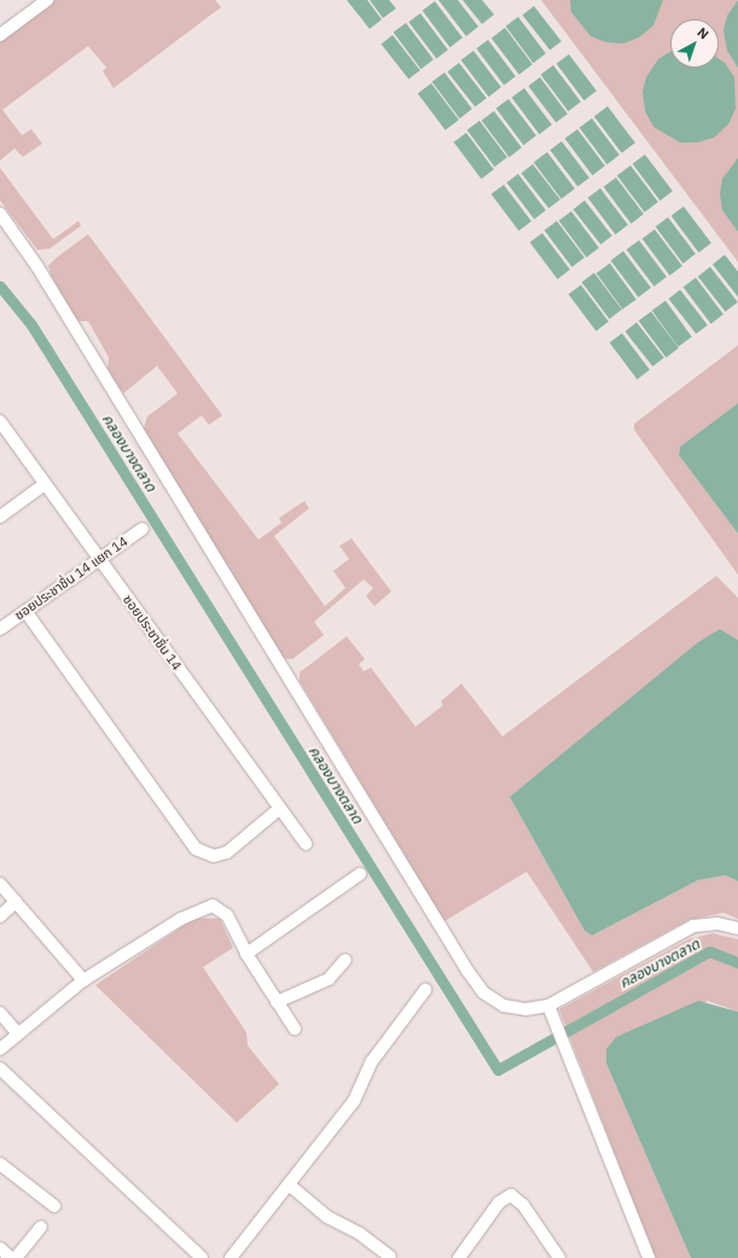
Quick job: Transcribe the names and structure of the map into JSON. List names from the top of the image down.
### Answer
{
  "streets": {
    "street": ["ซอยประชาชื่น 14 แยก 14", "ซอยประชาชื่น 14"]
  },
  "crossings": [
    ["ซอยประชาชื่น 14 แยก 14", "ซอยประชาชื่น 14"]
  ],
  "water": ["คลองบางตลาด"],
  "north": "top right"
}
